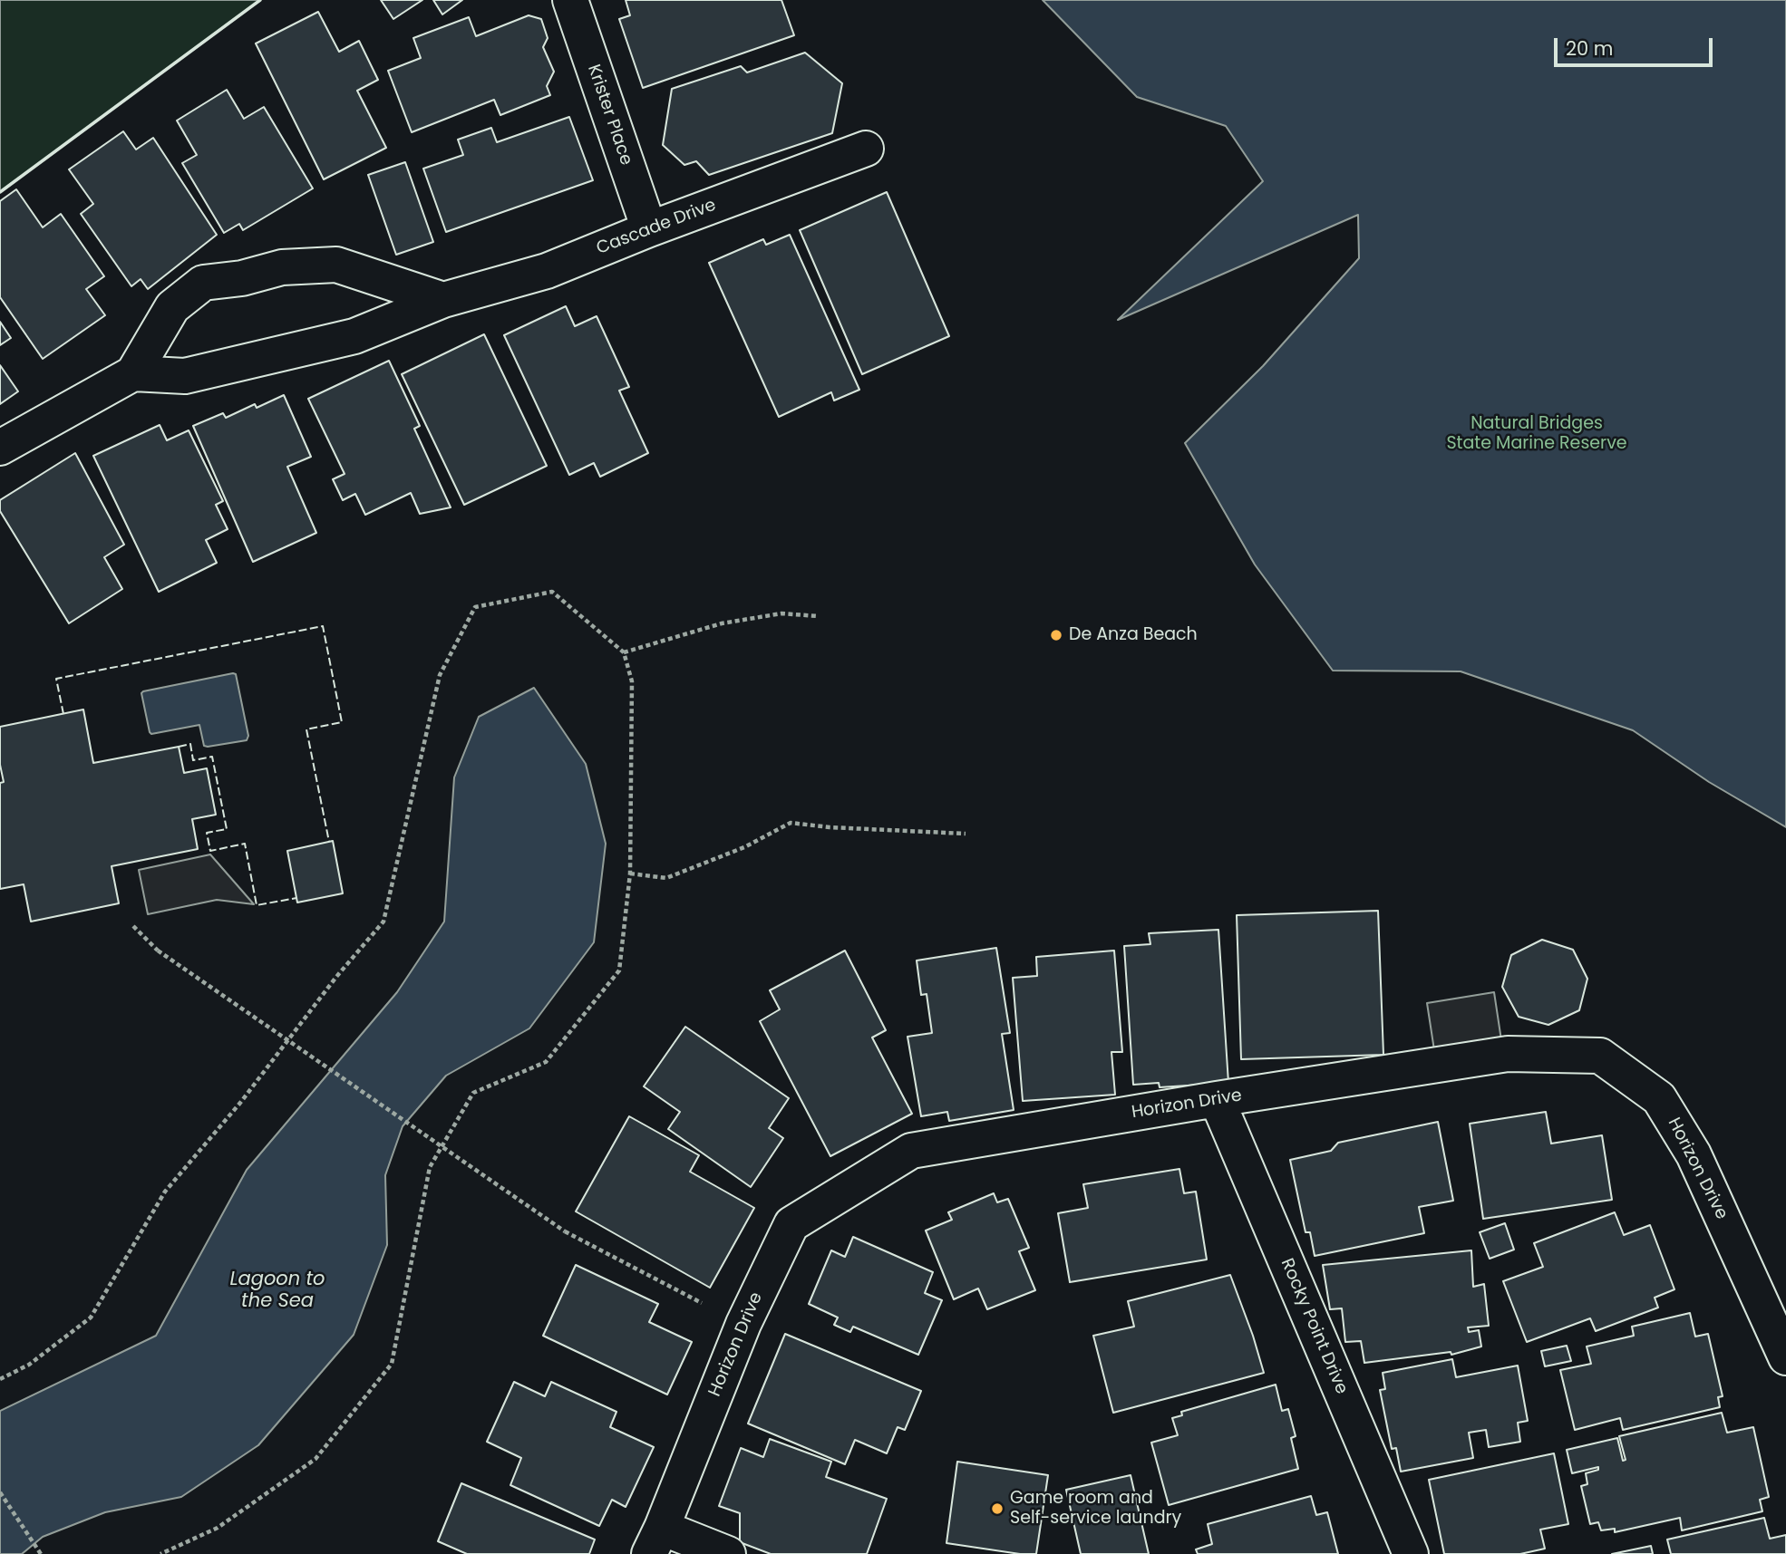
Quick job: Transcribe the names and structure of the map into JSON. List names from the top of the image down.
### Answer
{
  "streets": {
    "street": [
      "Krister Place",
      "Cascade Drive",
      "Horizon Drive",
      "Rocky Point Drive"
    ]
  },
  "crossings": [
    ["Krister Place", "Cascade Drive"],
    ["Horizon Drive", "Rocky Point Drive"]
  ],
  "water": ["Lagoon to the Sea"],
  "parks": ["Natural Bridges State Marine Reserve"],
  "places": ["De Anza Beach", "Game room and Self-service laundry"],
  "scale_bar": "20 m"
}
